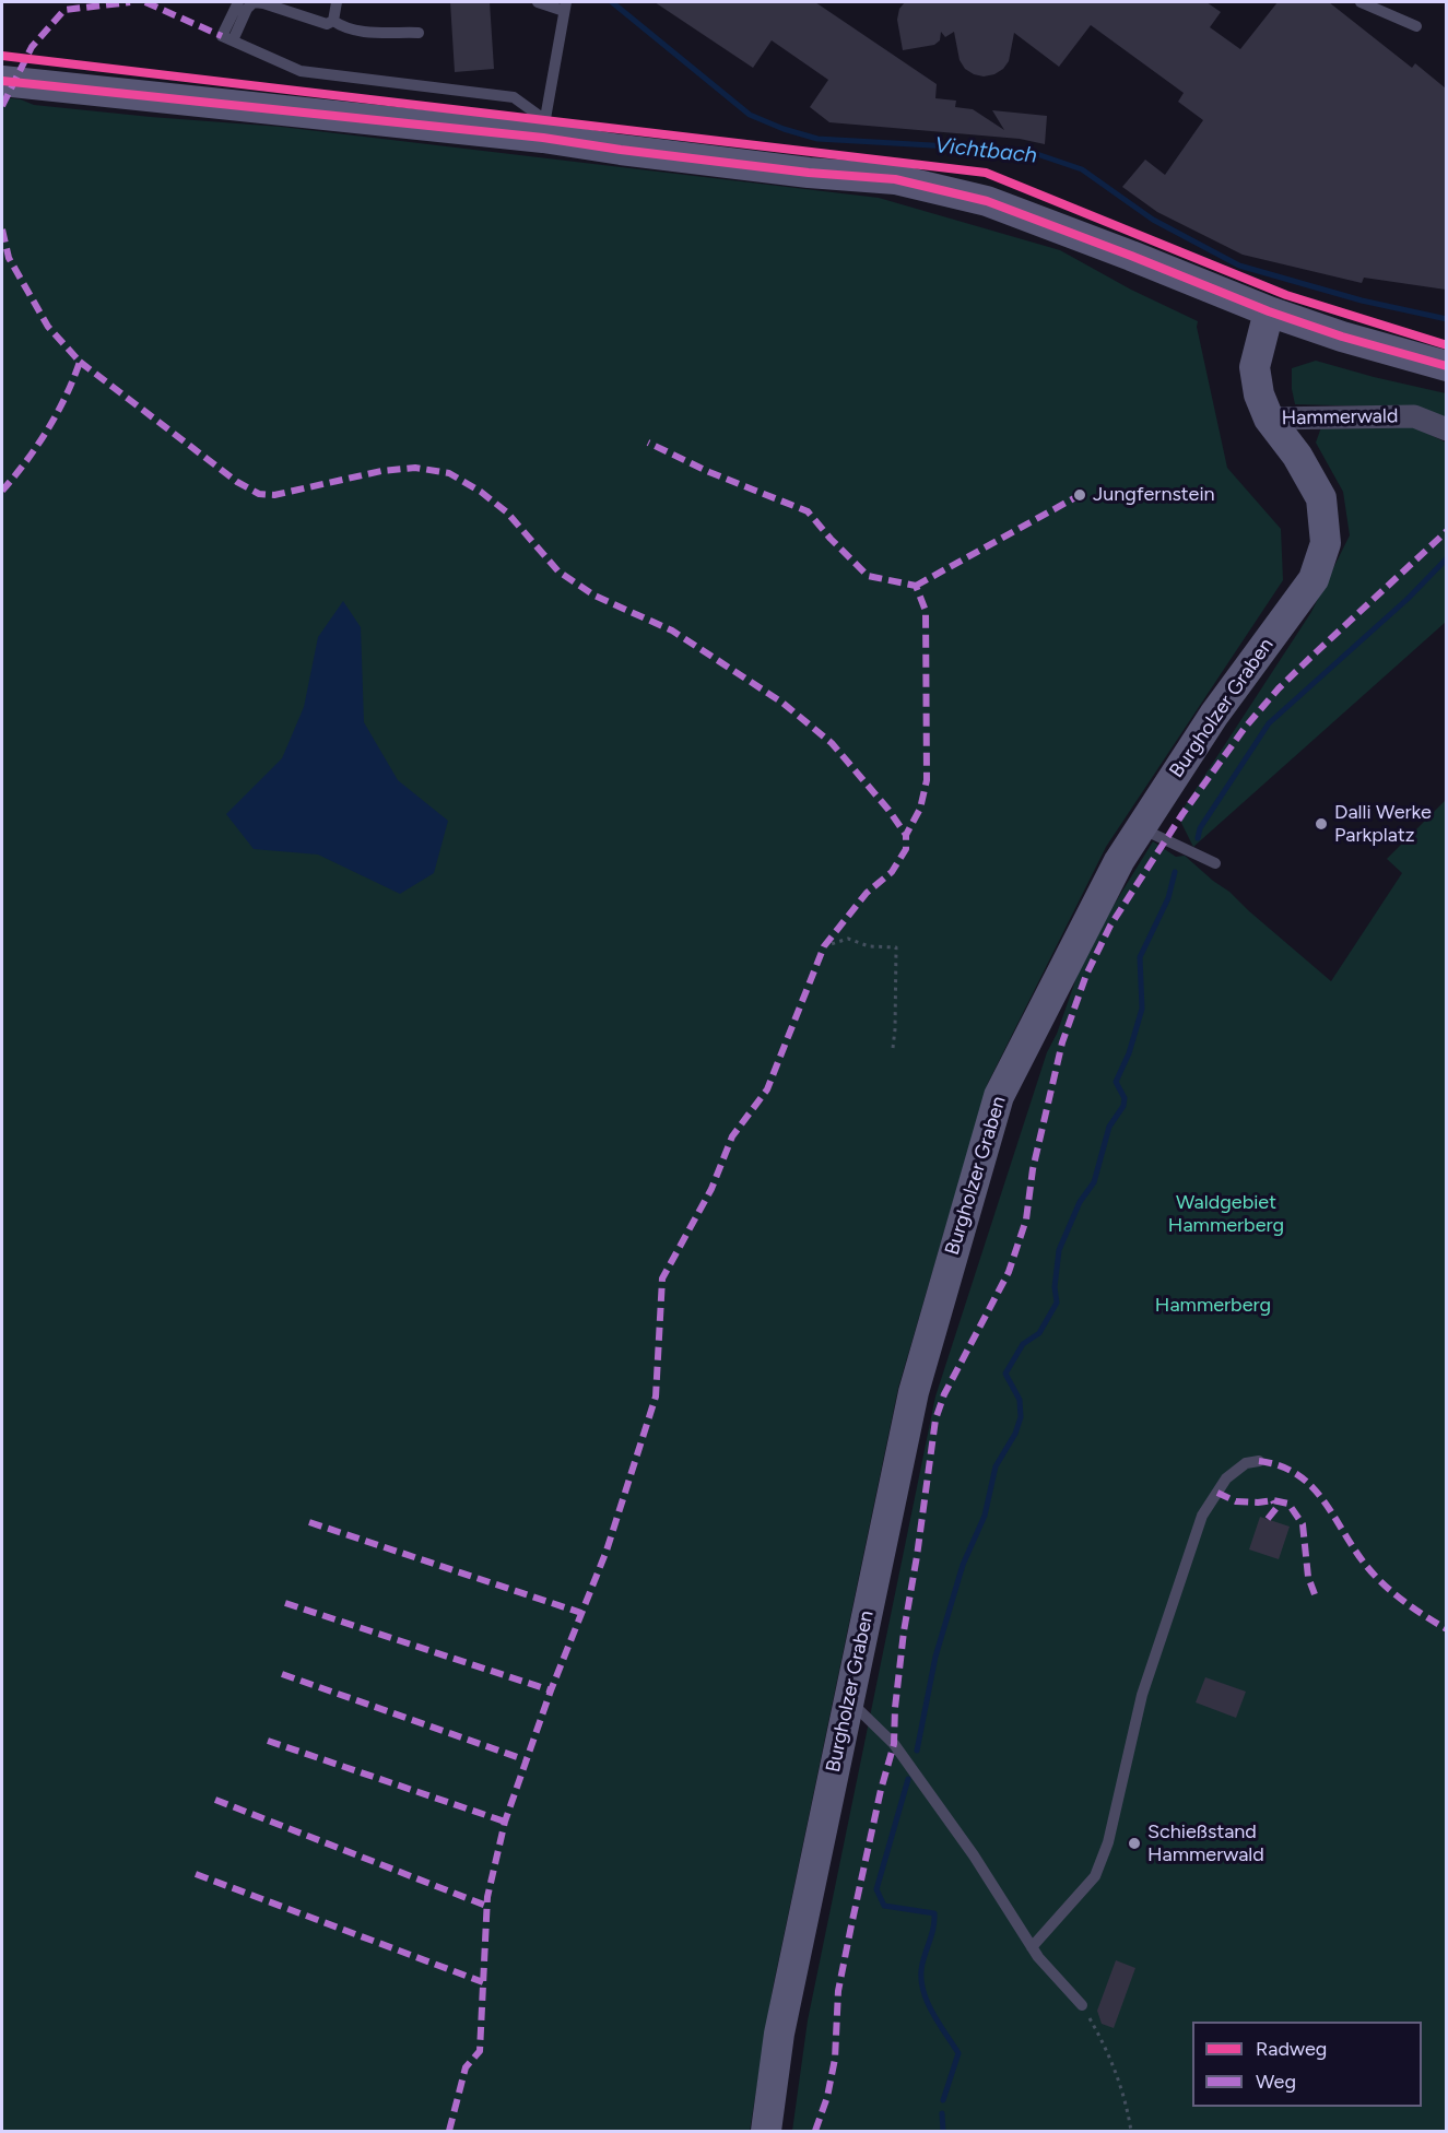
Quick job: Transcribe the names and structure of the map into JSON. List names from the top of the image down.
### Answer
{
  "streets": {
    "main road": ["Burgholzer Graben"],
    "street": ["Hammerwald"]
  },
  "crossings": [
    ["Hammerwald", "Burgholzer Graben"]
  ],
  "water": ["Vichtbach"],
  "parks": ["Waldgebiet Hammerberg", "Hammerberg"],
  "places": ["Jungfernstein", "Dalli Werke Parkplatz", "Schießstand Hammerwald"],
  "legend": ["Radweg", "Weg"]
}
